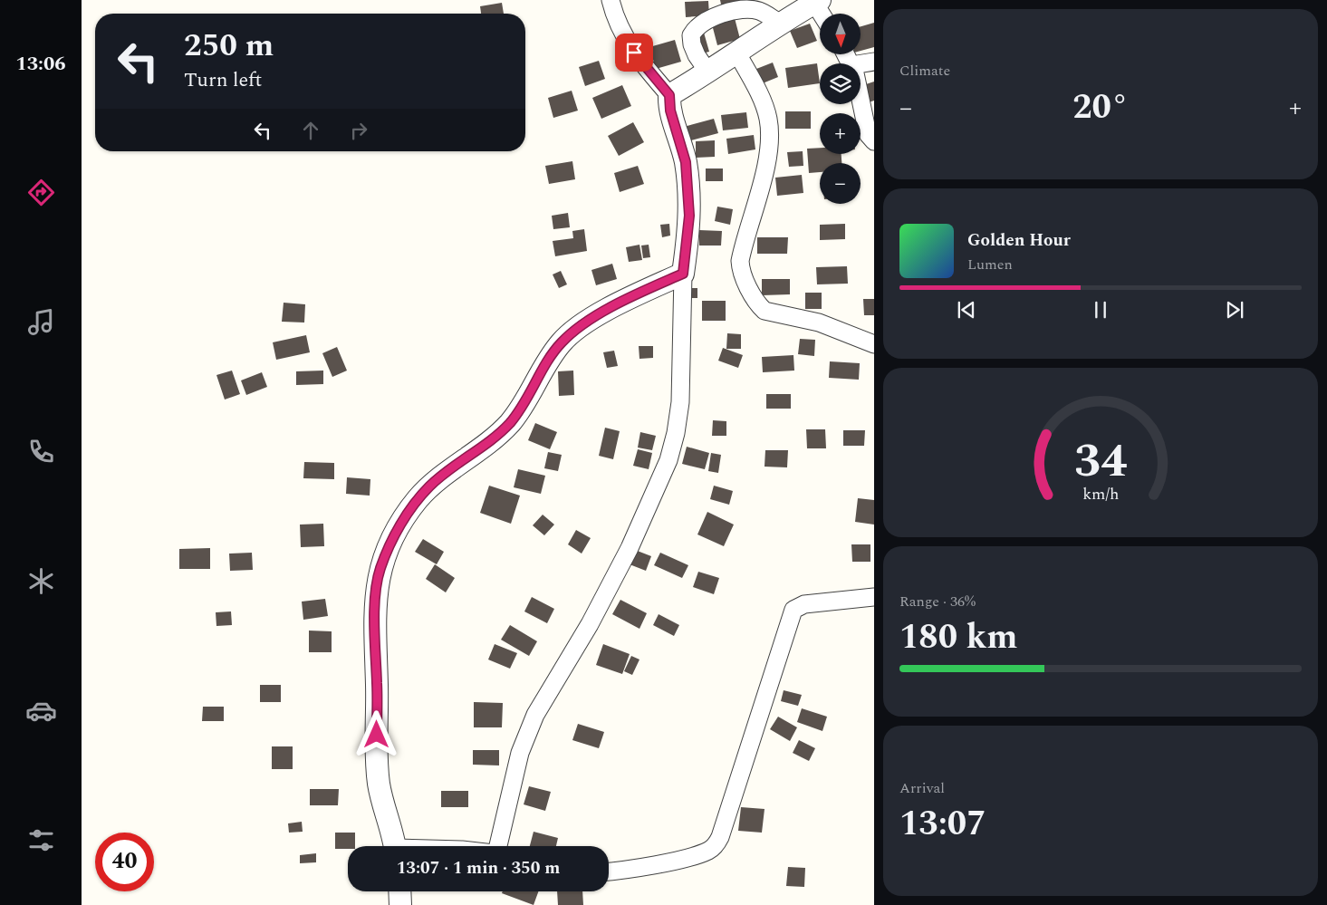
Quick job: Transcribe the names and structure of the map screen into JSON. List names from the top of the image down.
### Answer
{
  "north": "bottom",
  "page": {
    "tabs": "13:06",
    "tile": [
      "Climate",
      ["Range · 36%", "180 km"],
      ["Arrival", "13:07"]
    ],
    "map_buttons": ["+", "−"],
    "turn": ["250 m", "Turn left"],
    "heat": ["−", "20°", "+"],
    "song": ["Golden Hour", "Lumen"],
    "limit": "40",
    "trip": "13:07 · 1 min · 350 m",
    "gauge": ["34", "km/h"]
  }
}
